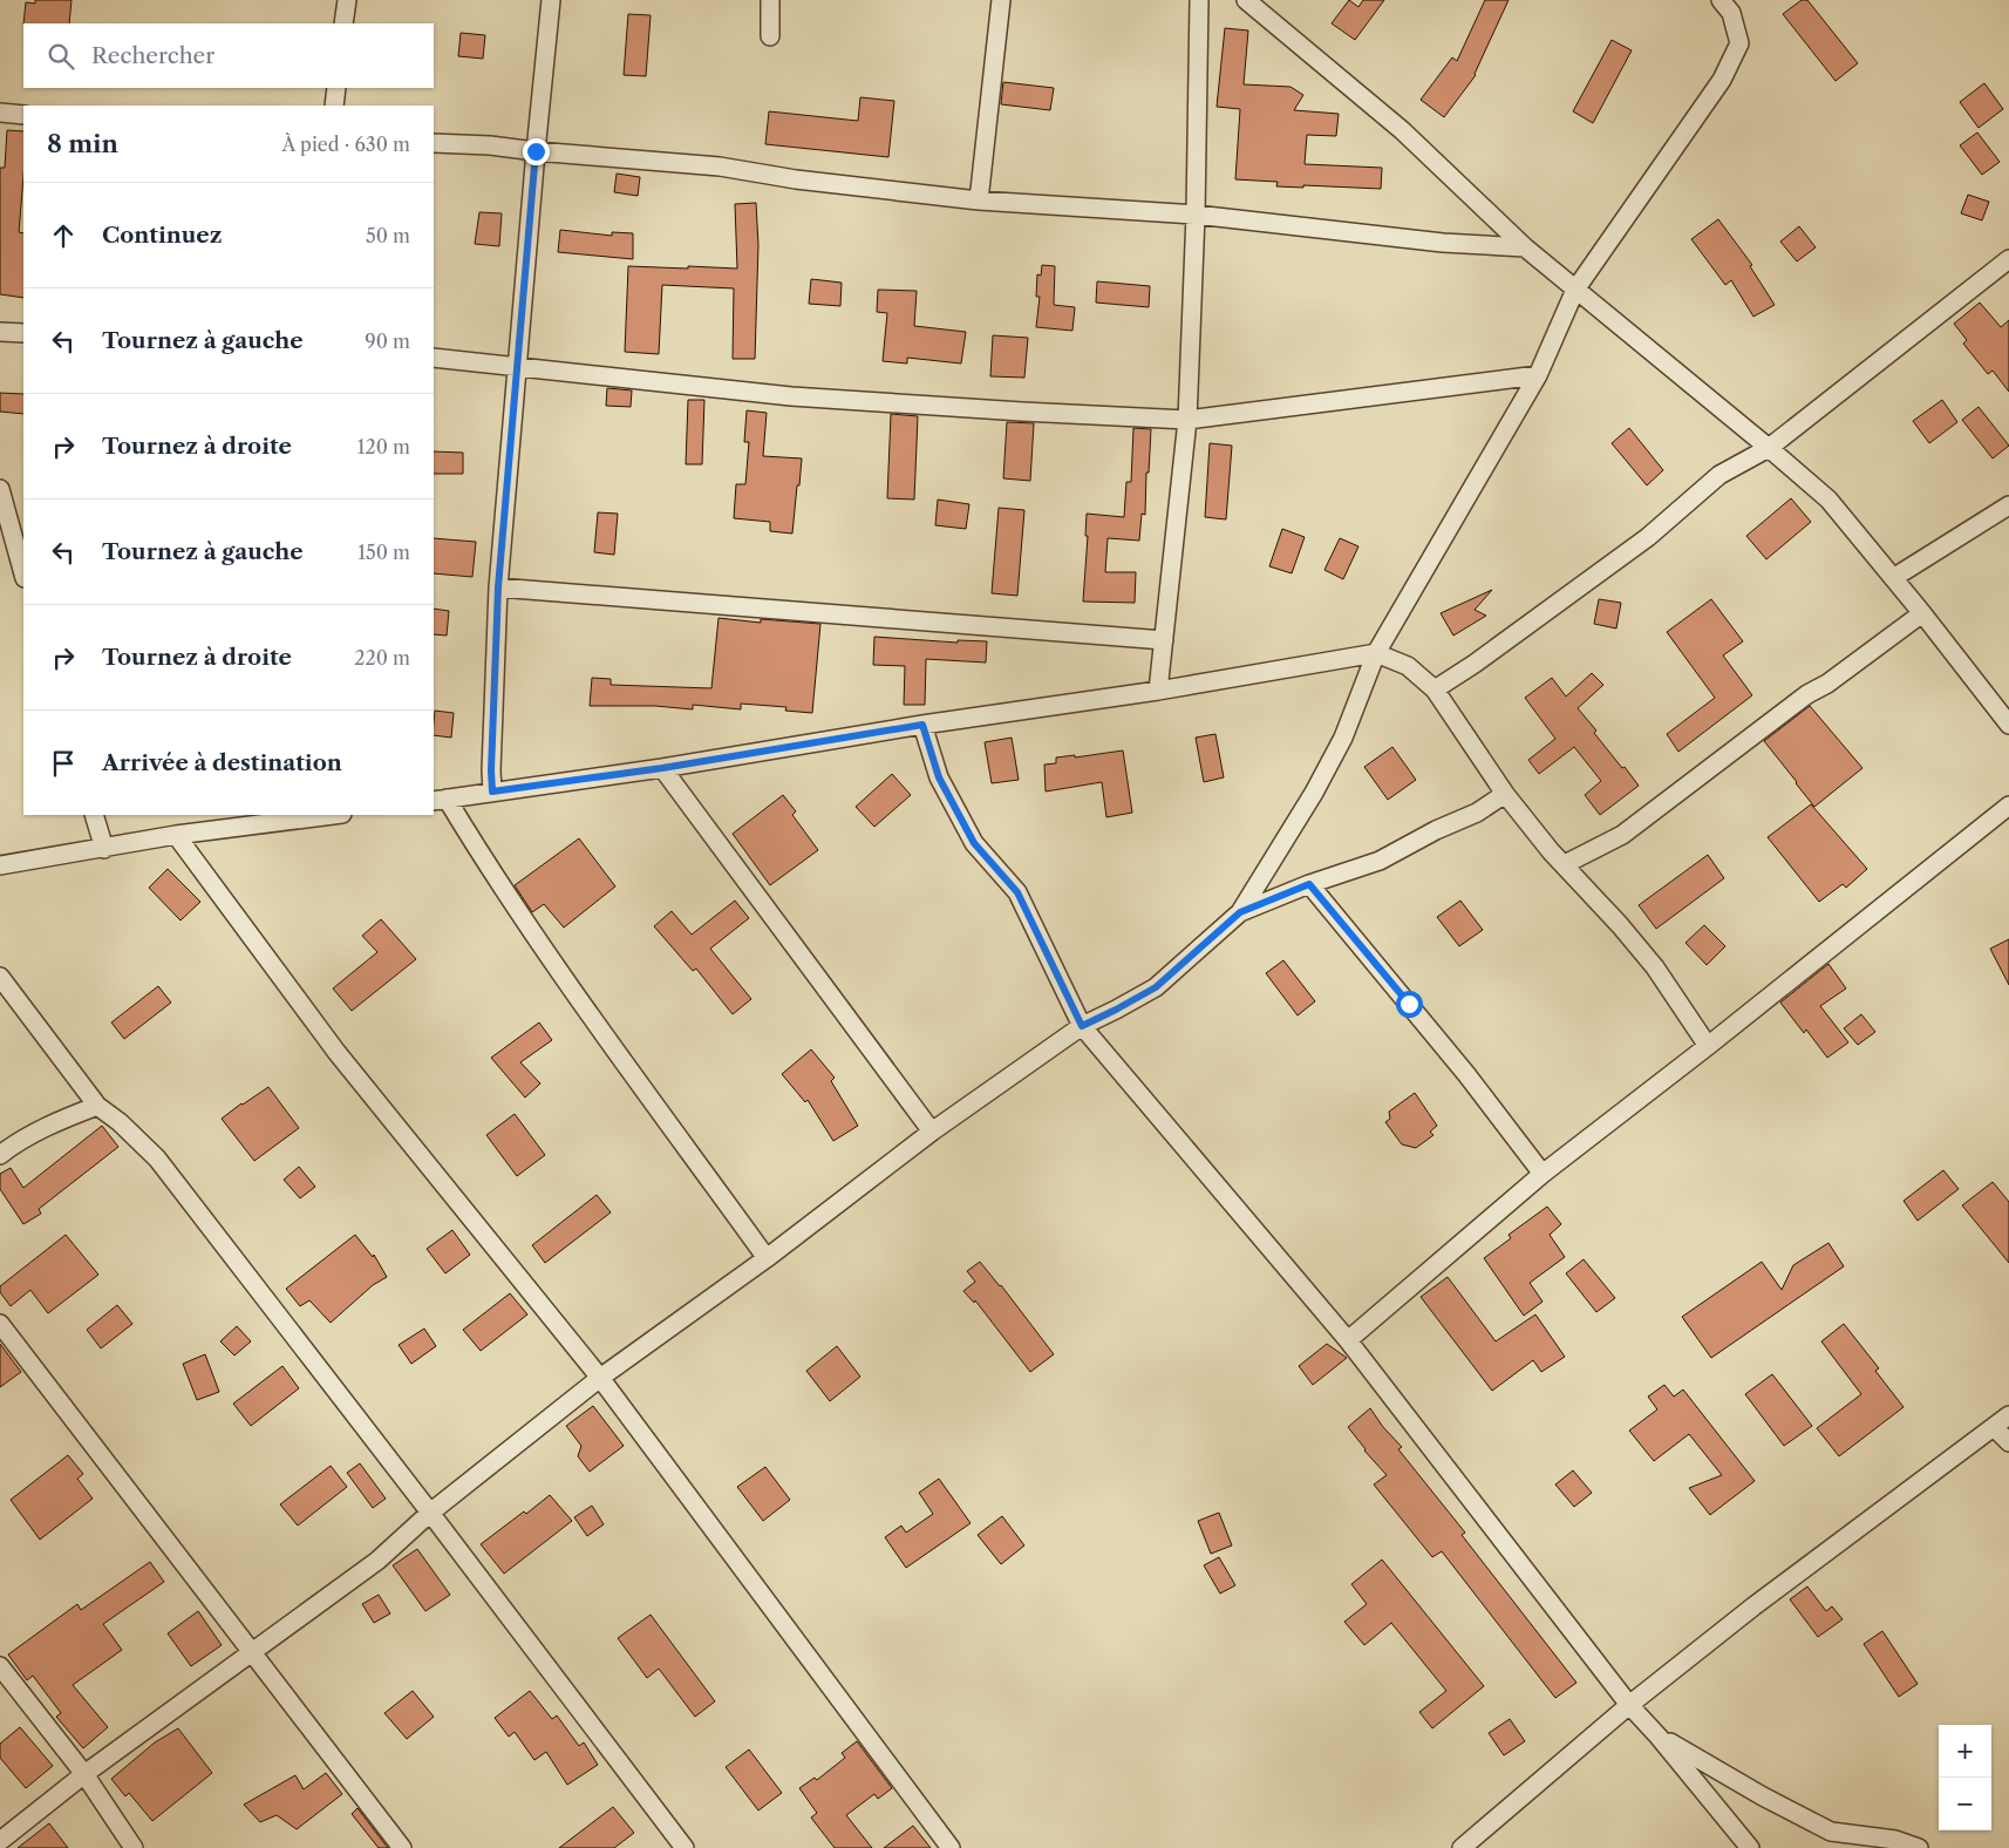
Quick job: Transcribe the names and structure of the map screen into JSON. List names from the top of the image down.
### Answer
{
  "page": {
    "search": "Rechercher",
    "heading": ["8 min", "À pied · 630 m"],
    "list": [
      ["Continuez", "50 m"],
      ["Tournez à gauche", "90 m"],
      ["Tournez à droite", "120 m"],
      ["Tournez à gauche", "150 m"],
      ["Tournez à droite", "220 m"],
      "Arrivée à destination"
    ],
    "map_buttons": ["+", "−"]
  }
}
